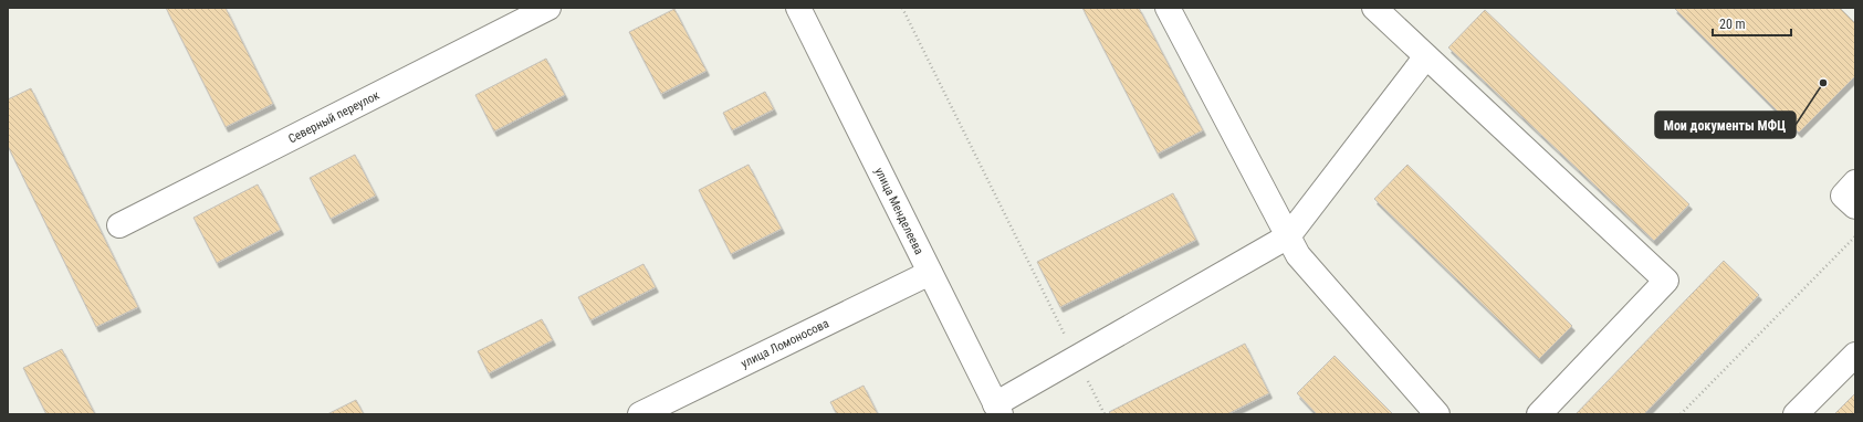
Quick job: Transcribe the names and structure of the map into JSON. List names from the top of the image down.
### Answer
{
  "streets": {
    "street": ["Северный переулок", "улица Менделеева", "улица Ломоносова"]
  },
  "crossings": [
    ["улица Менделеева", "улица Ломоносова"]
  ],
  "places": ["Мои документы МФЦ"],
  "scale_bar": "20 m"
}
